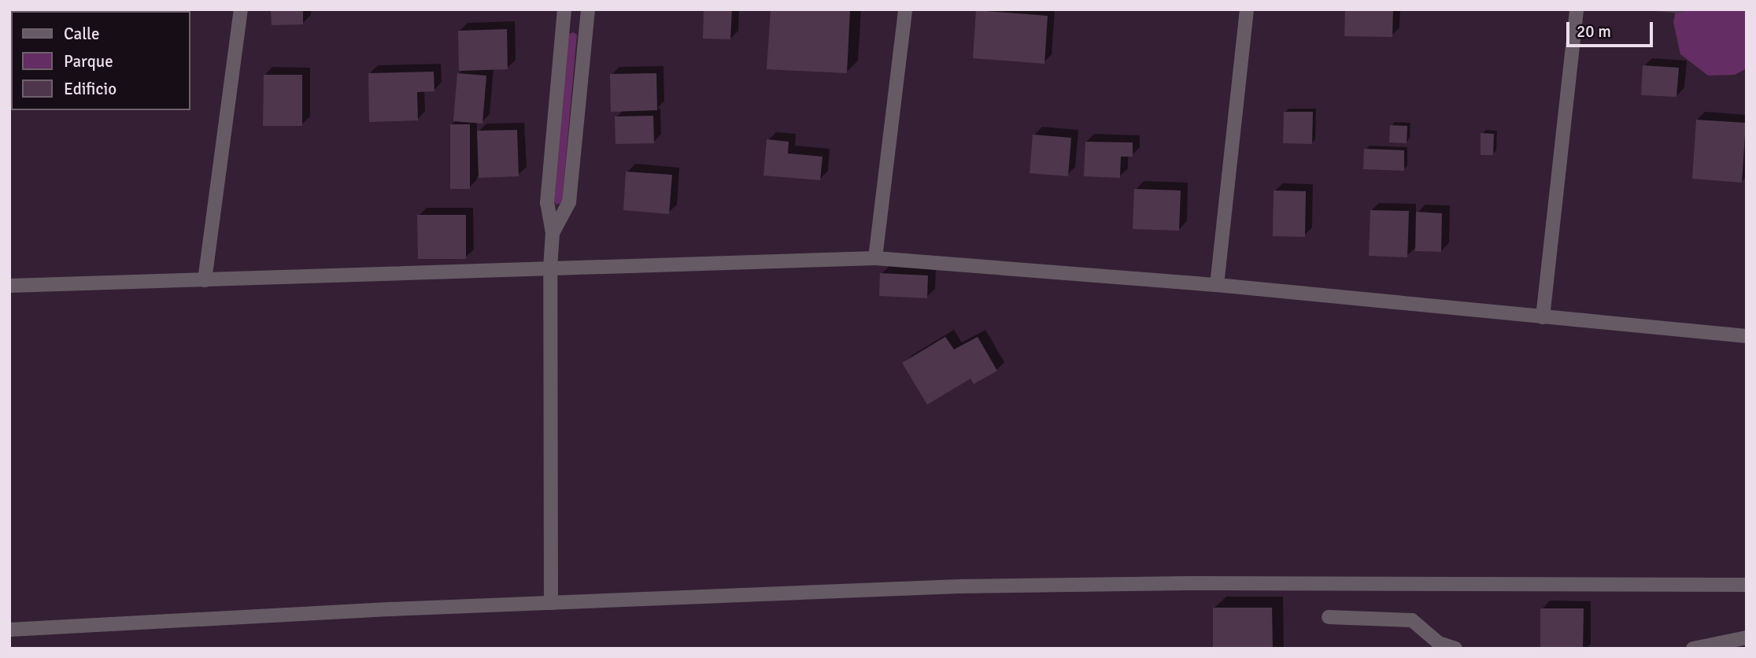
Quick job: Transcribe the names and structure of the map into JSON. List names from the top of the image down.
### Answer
{
  "legend": ["Calle", "Parque", "Edificio"],
  "scale_bar": "20 m"
}
